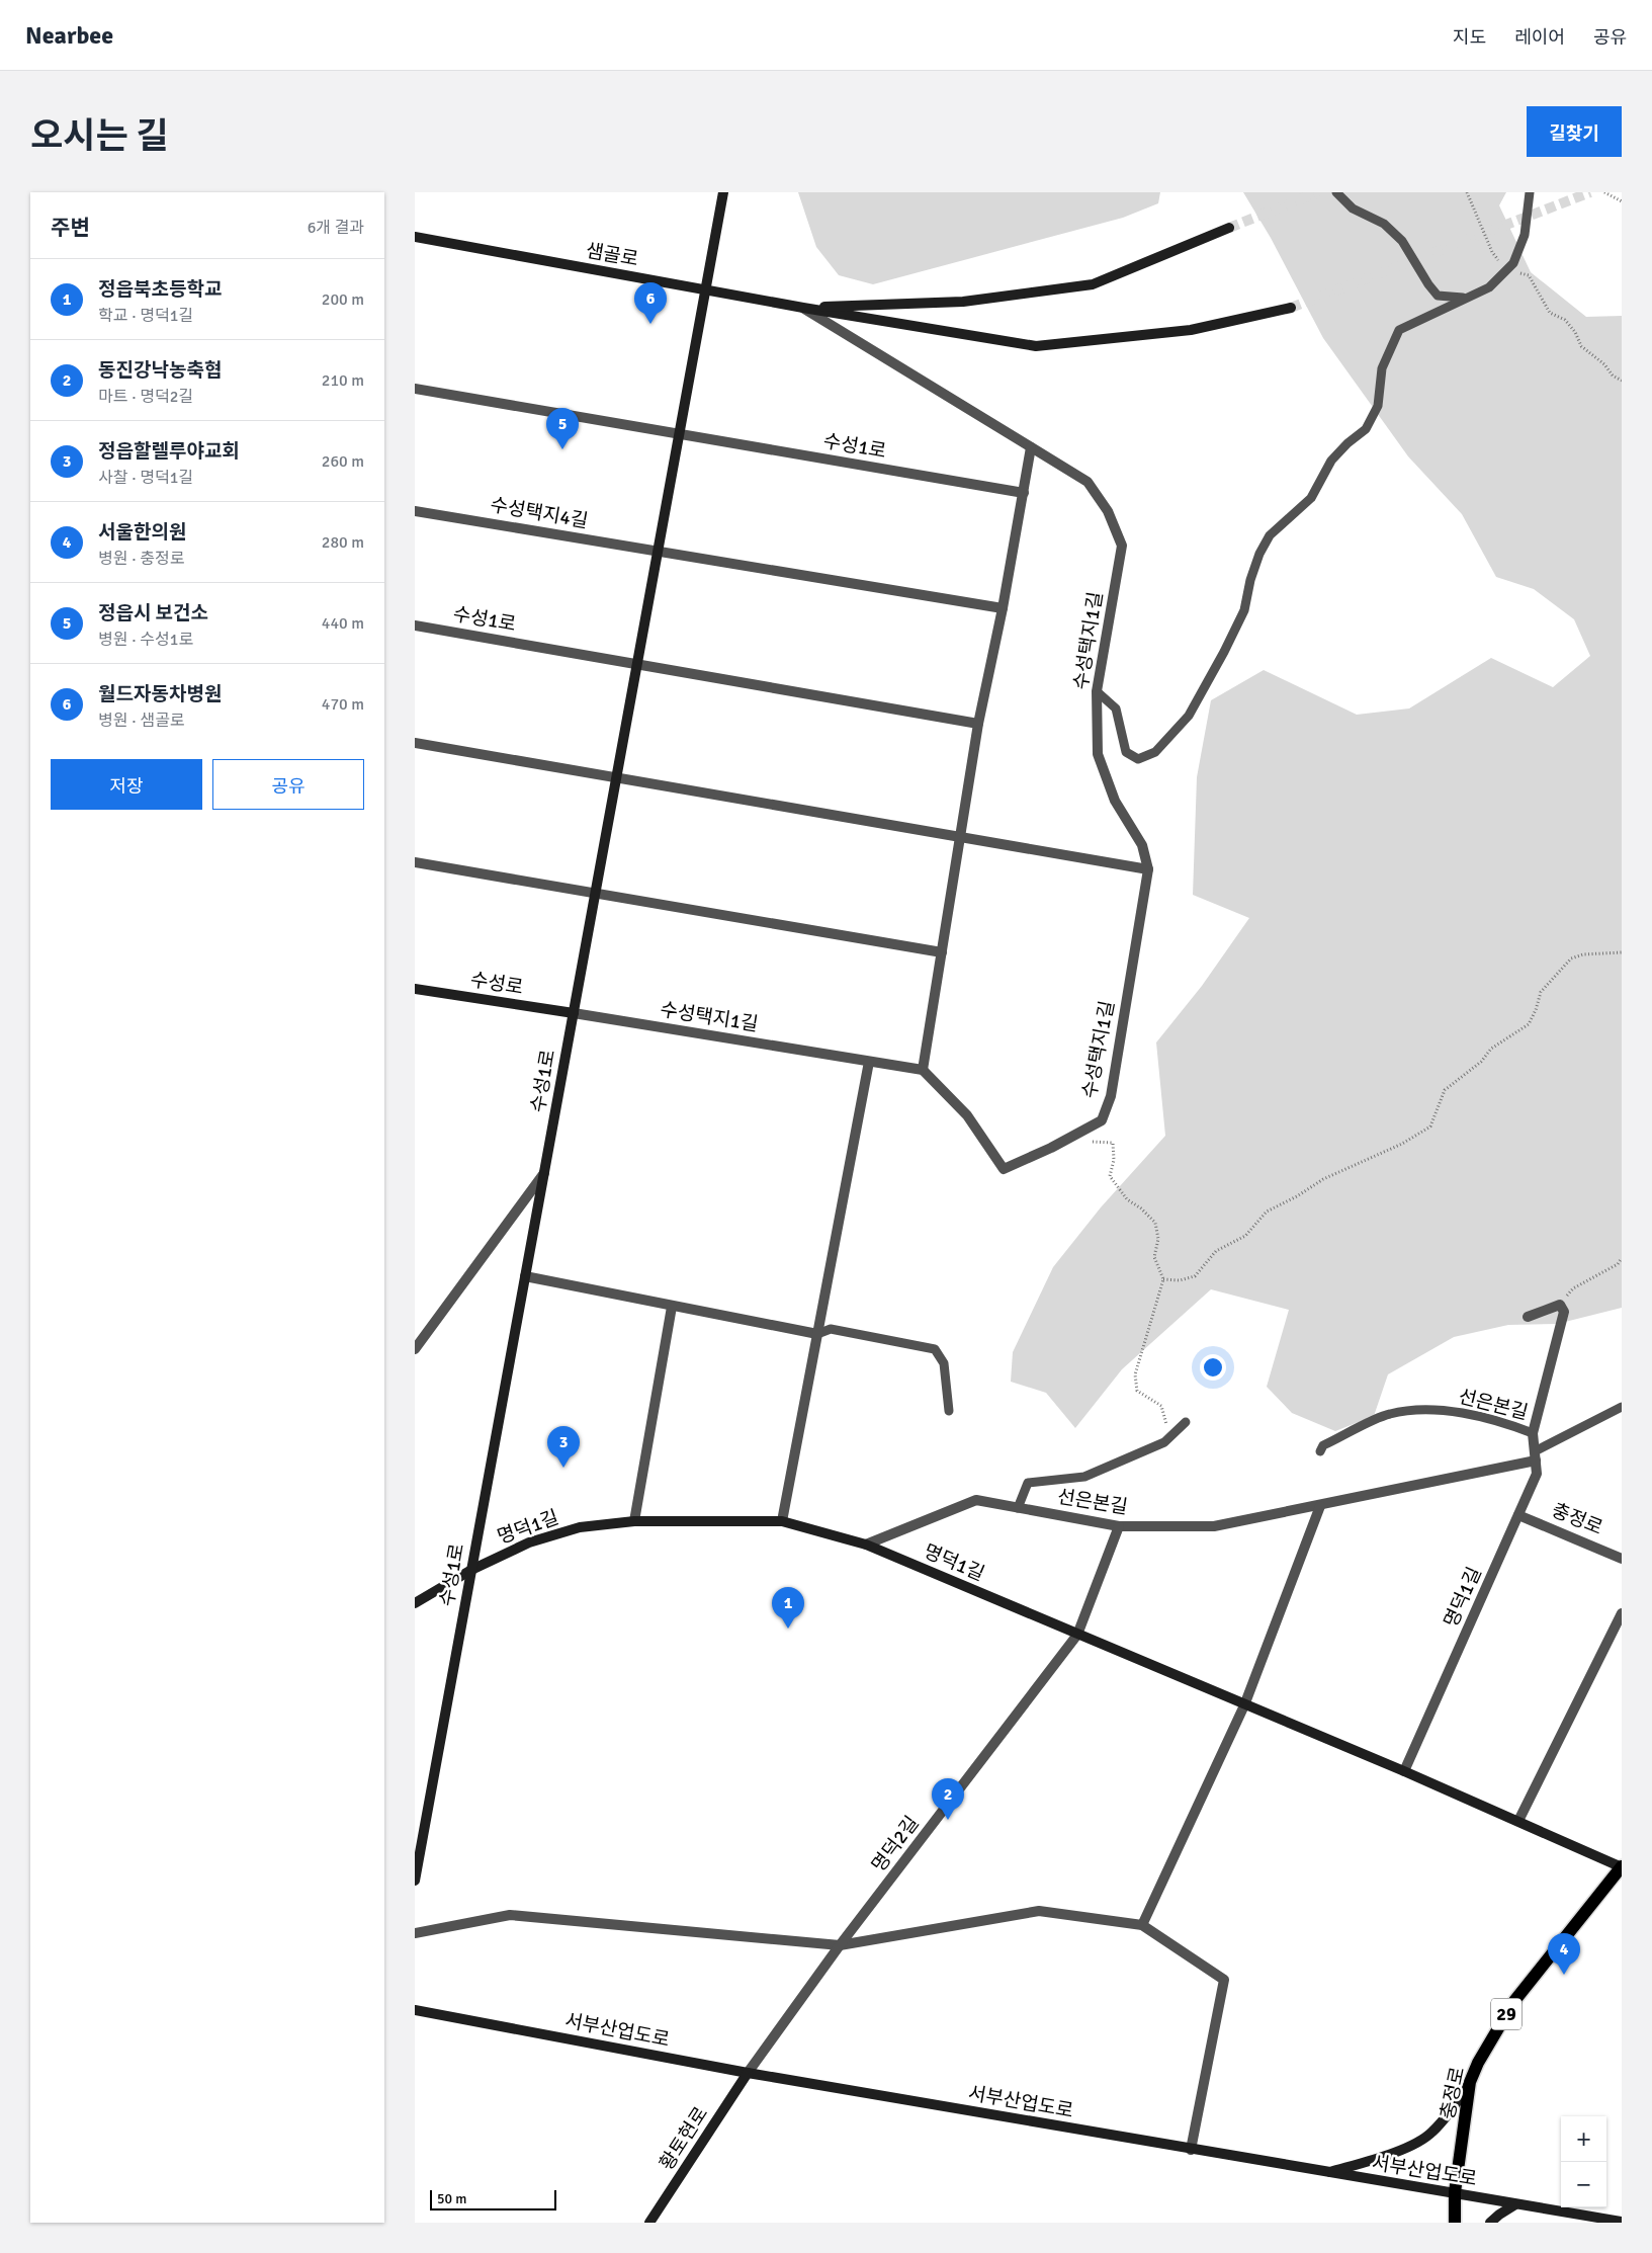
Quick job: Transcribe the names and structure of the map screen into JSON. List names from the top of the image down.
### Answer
{
  "streets": {
    "main road": ["충정로", "29"],
    "street": [
      "샘골로",
      "수성1로",
      "수성택지4길",
      "수성택지1길",
      "수성로",
      "선은본길",
      "명덕1길",
      "명덕2길",
      "서부산업도로",
      "황토현로"
    ]
  },
  "crossings": [
    ["샘골로", "수성1로"],
    ["샘골로", "수성택지1길"],
    ["수성1로", "수성택지4길"],
    ["수성1로", "수성택지1길"],
    ["수성1로", "수성로"],
    ["수성1로", "명덕1길"],
    ["수성택지1길", "수성로"],
    ["선은본길", "명덕1길"],
    ["선은본길", "명덕2길"],
    ["충정로", "명덕1길"],
    ["충정로", "서부산업도로"],
    ["명덕1길", "명덕2길"],
    ["명덕2길", "서부산업도로"],
    ["명덕2길", "황토현로"],
    ["서부산업도로", "황토현로"]
  ],
  "scale_bar": "50 m",
  "page": {
    "header": "Nearbee",
    "nav": ["지도", "레이어", "공유"],
    "title": "오시는 길",
    "buttons": [
      "길찾기",
      ["저장", "공유"]
    ],
    "heading": ["주변", "6개 결과"],
    "list": [
      {
        "mark": "1",
        "name": "정읍북초등학교",
        "note": "학교 · 명덕1길",
        "value": "200 m"
      },
      {
        "mark": "2",
        "name": "동진강낙농축협",
        "note": "마트 · 명덕2길",
        "value": "210 m"
      },
      {
        "mark": "3",
        "name": "정읍할렐루야교회",
        "note": "사찰 · 명덕1길",
        "value": "260 m"
      },
      {
        "mark": "4",
        "name": "서울한의원",
        "note": "병원 · 충정로",
        "value": "280 m"
      },
      {
        "mark": "5",
        "name": "정읍시 보건소",
        "note": "병원 · 수성1로",
        "value": "440 m"
      },
      {
        "mark": "6",
        "name": "월드자동차병원",
        "note": "병원 · 샘골로",
        "value": "470 m"
      }
    ],
    "pins": [
      "6",
      "5",
      "3",
      "1",
      "2",
      "4"
    ],
    "map_buttons": ["+", "−"],
    "scale": "50 m"
  }
}
